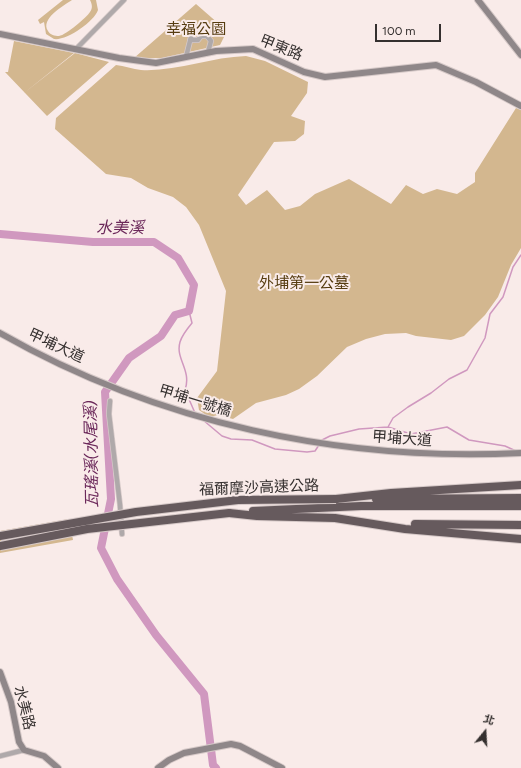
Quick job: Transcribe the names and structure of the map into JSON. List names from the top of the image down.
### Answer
{
  "streets": {
    "highway": ["福爾摩沙高速公路"],
    "street": [
      "甲東路",
      "甲埔大道",
      "甲埔一號橋",
      "水美路"
    ]
  },
  "crossings": [
    ["甲埔大道", "甲埔一號橋"]
  ],
  "water": ["水美溪", "瓦瑤溪(水尾溪)"],
  "parks": ["幸福公園", "外埔第一公墓"],
  "scale_bar": "100 m",
  "north": "top"
}
